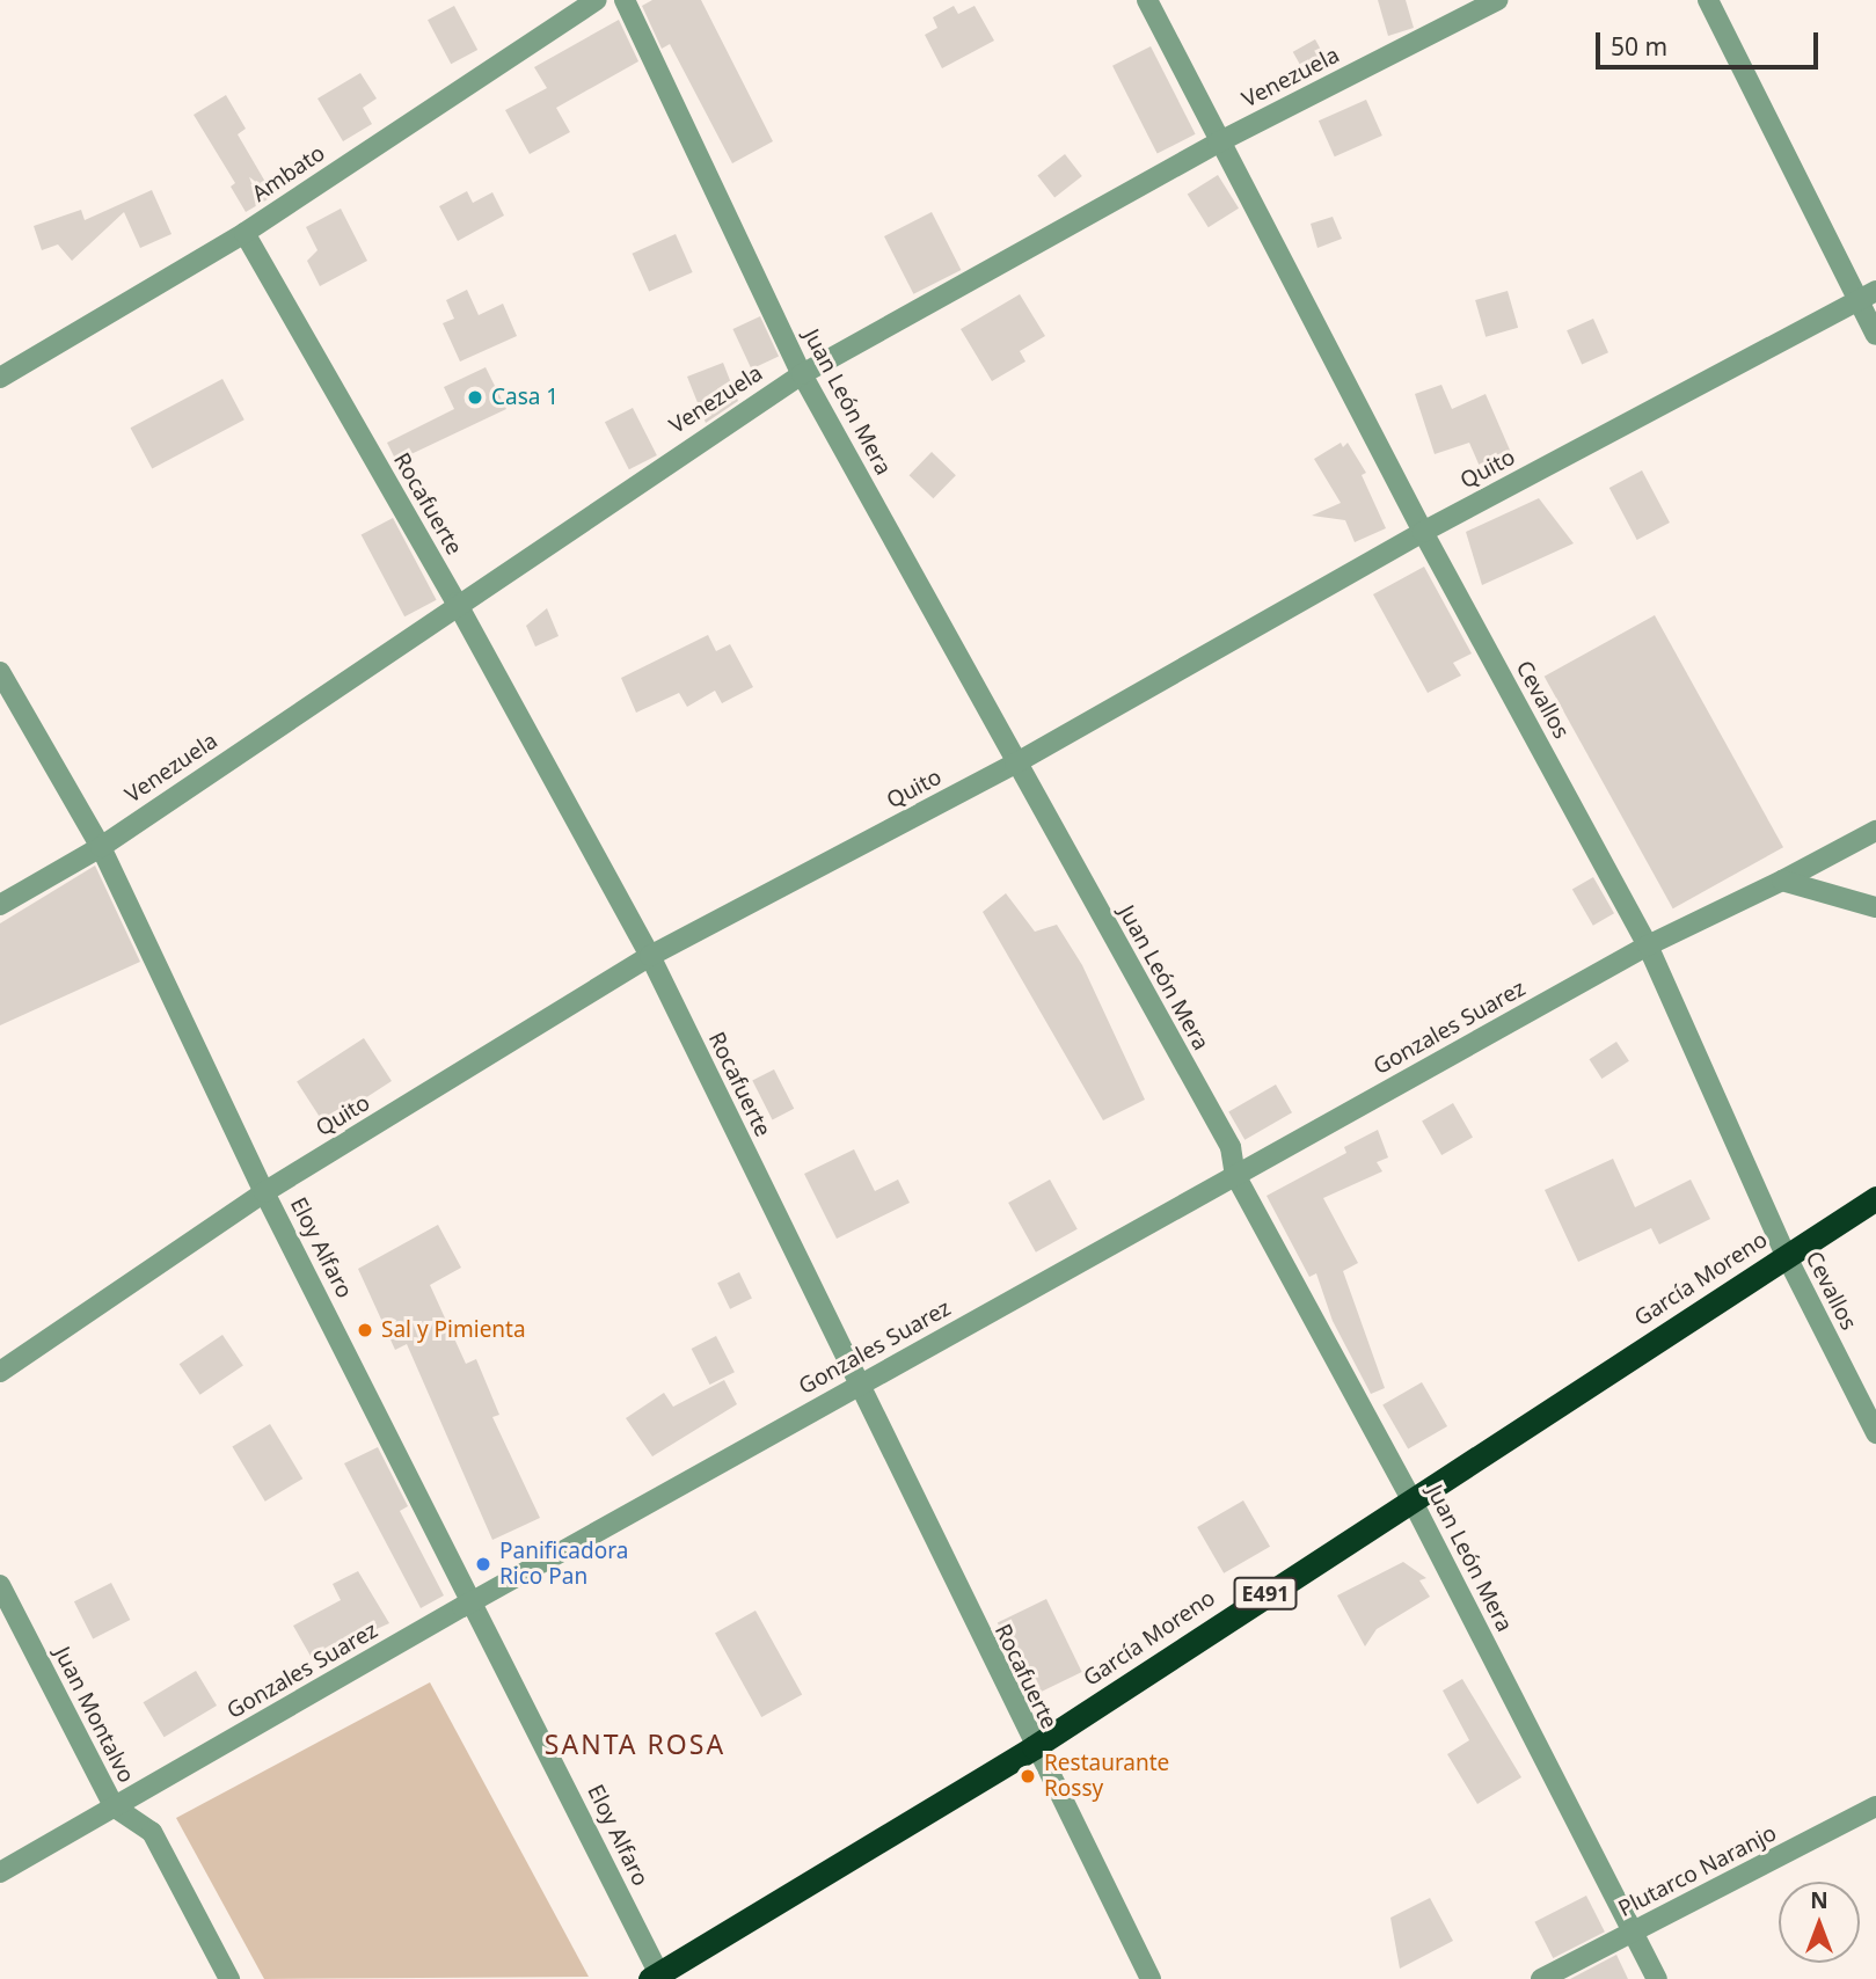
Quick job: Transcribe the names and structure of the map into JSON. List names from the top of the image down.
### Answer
{
  "streets": {
    "highway": ["García Moreno", "E491"],
    "street": [
      "Venezuela",
      "Ambato",
      "Juan León Mera",
      "Quito",
      "Rocafuerte",
      "Cevallos",
      "Gonzales Suarez",
      "Eloy Alfaro",
      "Juan Montalvo",
      "Plutarco Naranjo"
    ]
  },
  "crossings": [
    ["Venezuela", "Juan León Mera"],
    ["Venezuela", "Rocafuerte"],
    ["Venezuela", "Cevallos"],
    ["Venezuela", "Eloy Alfaro"],
    ["Ambato", "Rocafuerte"],
    ["Juan León Mera", "Quito"],
    ["Juan León Mera", "Gonzales Suarez"],
    ["Juan León Mera", "García Moreno"],
    ["Juan León Mera", "Plutarco Naranjo"],
    ["Quito", "Rocafuerte"],
    ["Quito", "Cevallos"],
    ["Quito", "Eloy Alfaro"],
    ["Rocafuerte", "Gonzales Suarez"],
    ["Rocafuerte", "García Moreno"],
    ["Cevallos", "Gonzales Suarez"],
    ["Cevallos", "García Moreno"],
    ["Gonzales Suarez", "Eloy Alfaro"],
    ["Gonzales Suarez", "Juan Montalvo"],
    ["Eloy Alfaro", "García Moreno"]
  ],
  "districts": ["SANTA ROSA"],
  "places": [
    "Casa 1",
    "Sal y Pimienta",
    "Panificadora Rico Pan",
    "Restaurante Rossy"
  ],
  "scale_bar": "50 m",
  "north": "top"
}
